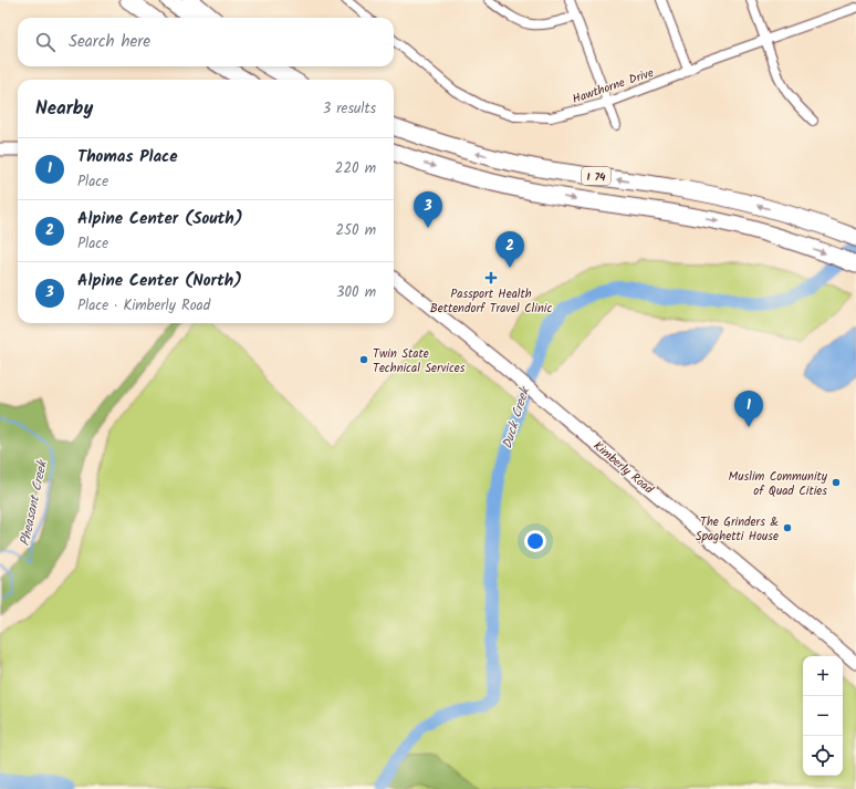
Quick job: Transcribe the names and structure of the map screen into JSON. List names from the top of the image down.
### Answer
{
  "streets": {
    "highway": ["I 74"],
    "main road": ["Kimberly Road"],
    "street": ["Hawthorne Drive"]
  },
  "water": ["Duck Creek", "Pheasant Creek"],
  "places": {
    "health": ["Passport Health Bettendorf Travel Clinic"],
    "other": ["Twin State Technical Services", "Muslim Community of Quad Cities", "The Grinders & Spaghetti House"]
  },
  "page": {
    "search": "Search here",
    "heading": ["Nearby", "3 results"],
    "list": [
      {
        "mark": "1",
        "name": "Thomas Place",
        "note": "Place",
        "value": "220 m"
      },
      {
        "mark": "2",
        "name": "Alpine Center (South)",
        "note": "Place",
        "value": "250 m"
      },
      {
        "mark": "3",
        "name": "Alpine Center (North)",
        "note": "Place · Kimberly Road",
        "value": "300 m"
      }
    ],
    "pins": ["3", "2", "1"],
    "map_buttons": ["+", "−"]
  }
}
